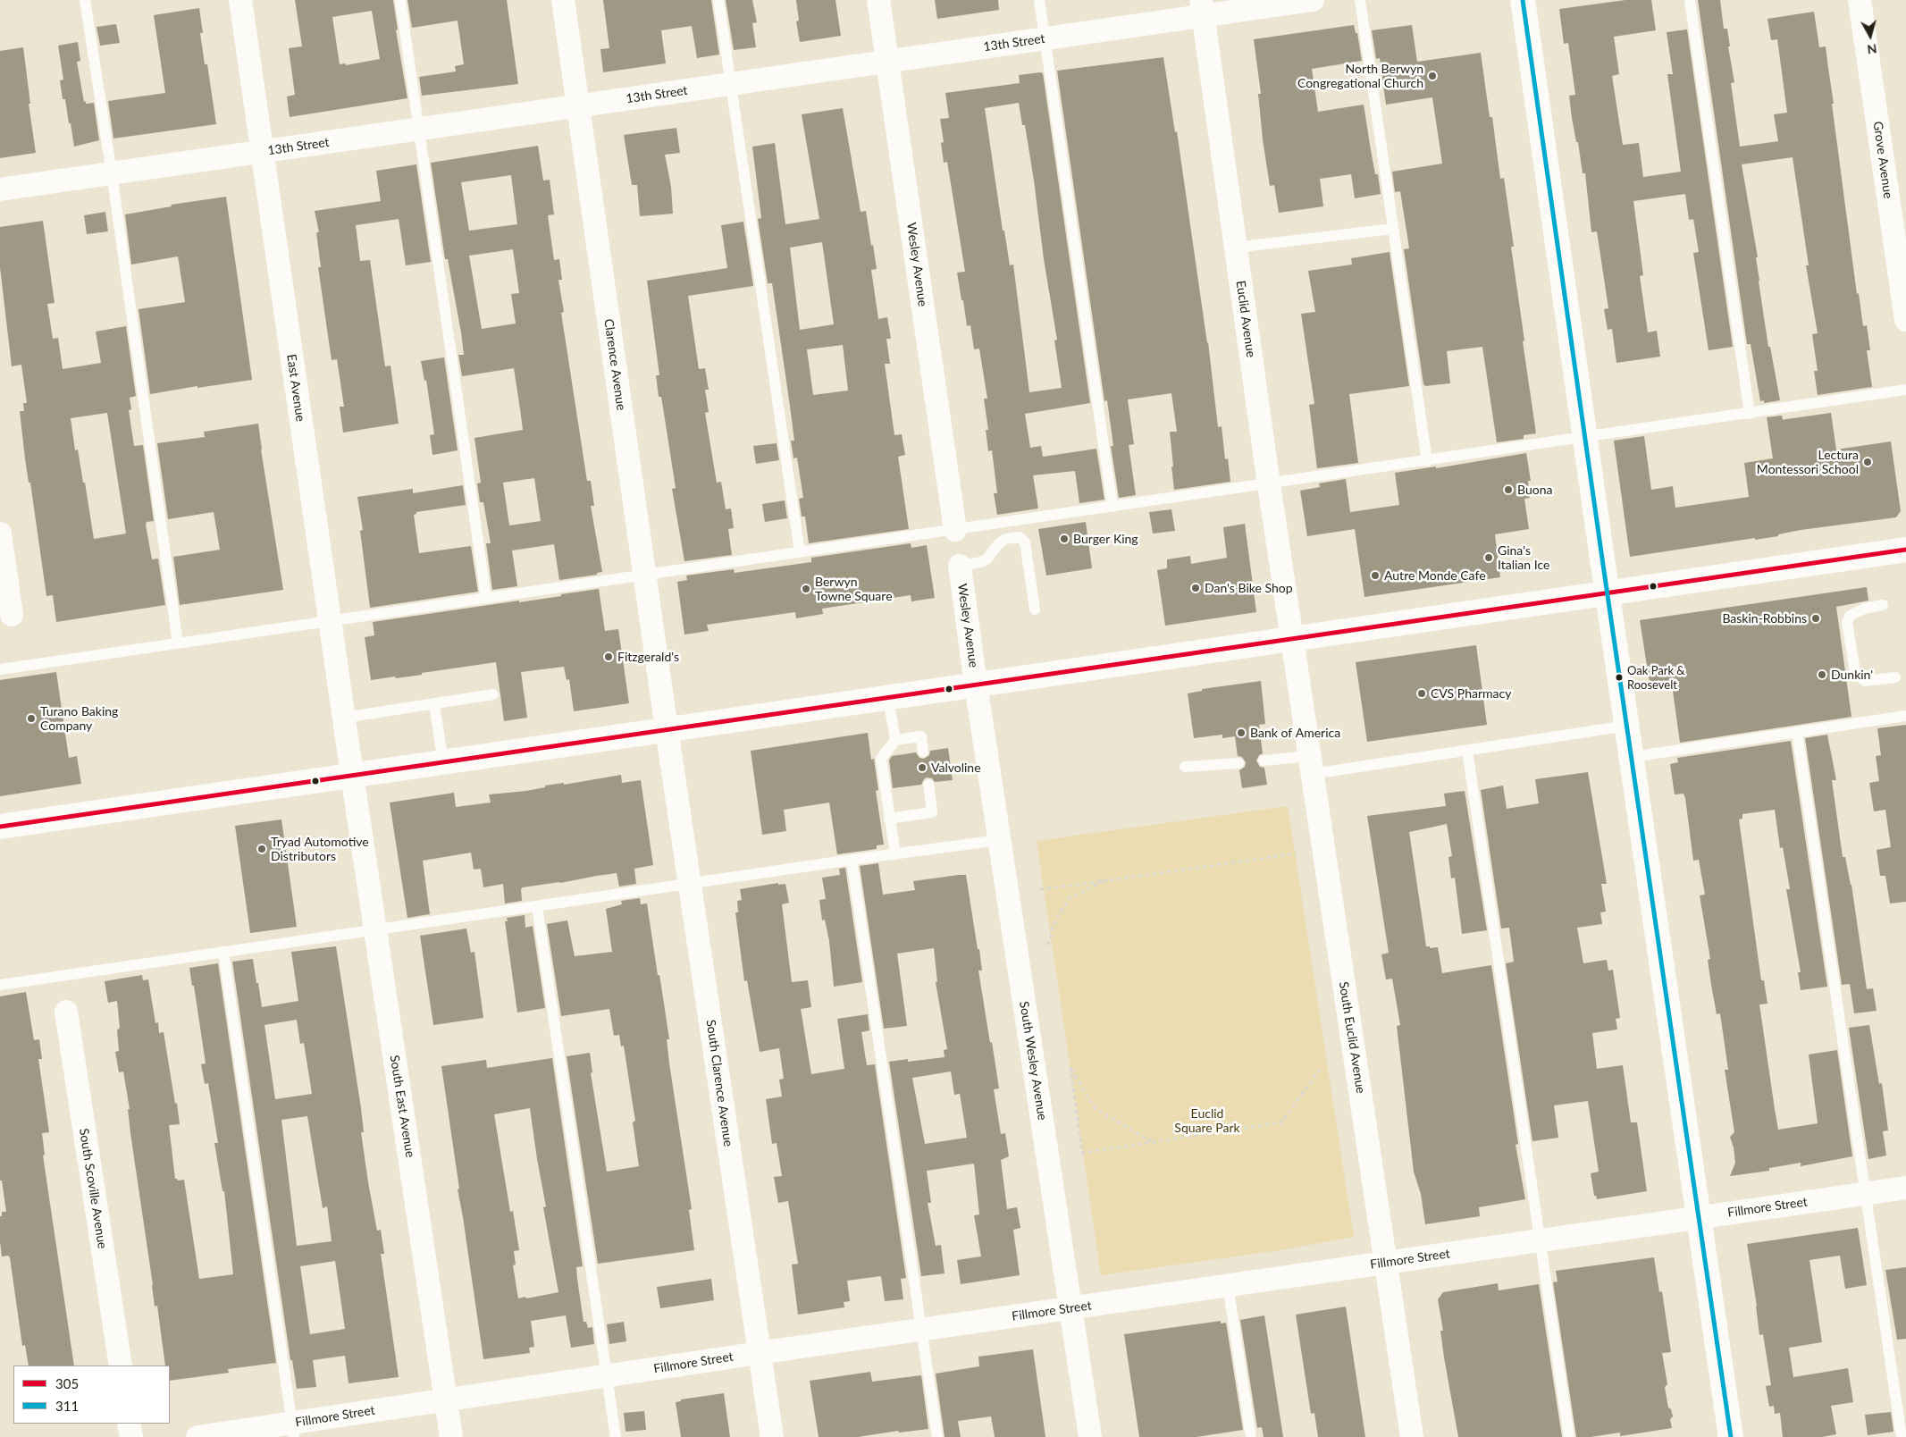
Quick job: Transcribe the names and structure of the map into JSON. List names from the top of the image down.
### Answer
{
  "streets": {
    "street": [
      "13th Street",
      "Grove Avenue",
      "Wesley Avenue",
      "Euclid Avenue",
      "Clarence Avenue",
      "East Avenue",
      "South Euclid Avenue",
      "South Wesley Avenue",
      "South Clarence Avenue",
      "South East Avenue",
      "South Scoville Avenue",
      "Fillmore Street"
    ]
  },
  "crossings": [
    ["13th Street", "Wesley Avenue"],
    ["13th Street", "Euclid Avenue"],
    ["13th Street", "Clarence Avenue"],
    ["13th Street", "East Avenue"],
    ["Wesley Avenue", "South Wesley Avenue"],
    ["Euclid Avenue", "South Euclid Avenue"],
    ["Clarence Avenue", "South Clarence Avenue"],
    ["East Avenue", "South East Avenue"],
    ["South Euclid Avenue", "Fillmore Street"],
    ["South Wesley Avenue", "Fillmore Street"],
    ["South Clarence Avenue", "Fillmore Street"],
    ["South East Avenue", "Fillmore Street"]
  ],
  "parks": ["Euclid Square Park"],
  "places": [
    "North Berwyn Congregational Church",
    "Lectura Montessori School",
    "Buona",
    "Burger King",
    "Gina's Italian Ice",
    "Autre Monde Cafe",
    "Dan's Bike Shop",
    "Berwyn Towne Square",
    "Baskin-Robbins",
    "Fitzgerald's",
    "Dunkin'",
    "Oak Park & Roosevelt",
    "CVS Pharmacy",
    "Turano Baking Company",
    "Bank of America",
    "Valvoline",
    "Tryad Automotive Distributors"
  ],
  "lines": ["transit line 311", "transit line 305"],
  "legend": ["305", "311"],
  "north": "bottom"
}
